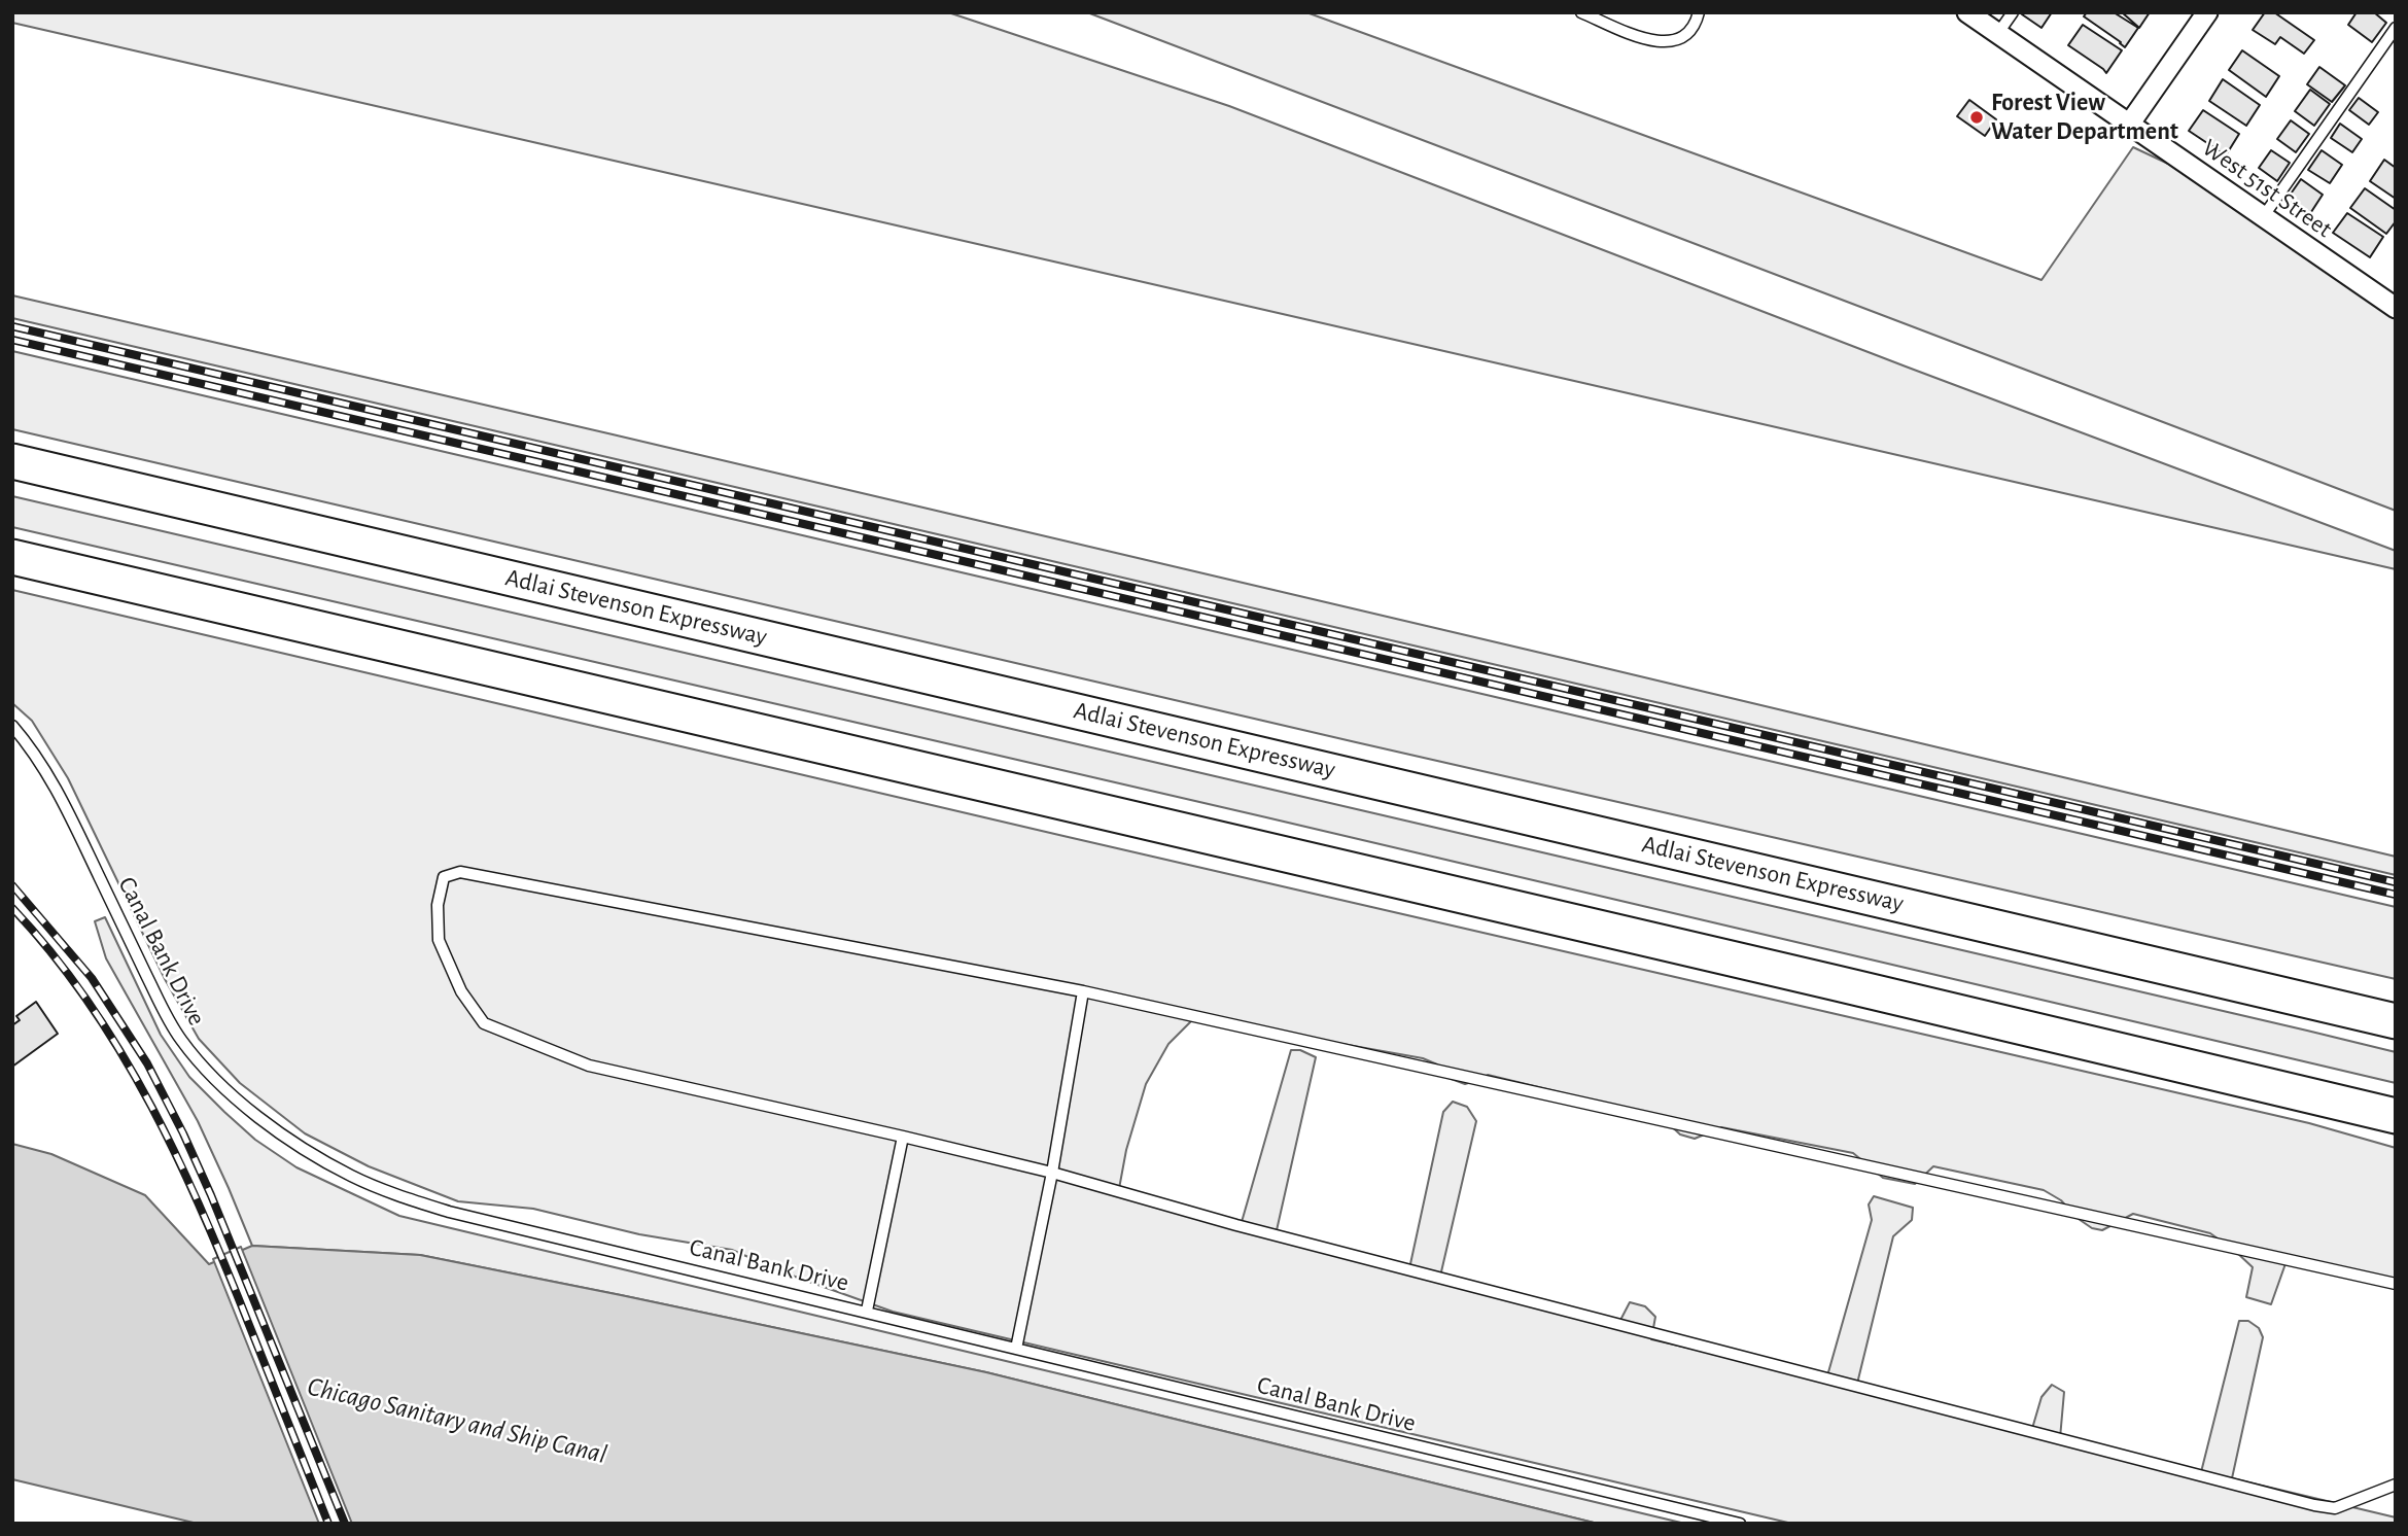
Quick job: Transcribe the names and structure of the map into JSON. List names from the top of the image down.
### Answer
{
  "streets": {
    "highway": ["Adlai Stevenson Expressway"],
    "street": ["West 51st Street"],
    "lane": ["Canal Bank Drive"]
  },
  "water": ["Chicago Sanitary and Ship Canal"],
  "places": ["Forest View Water Department"]
}
